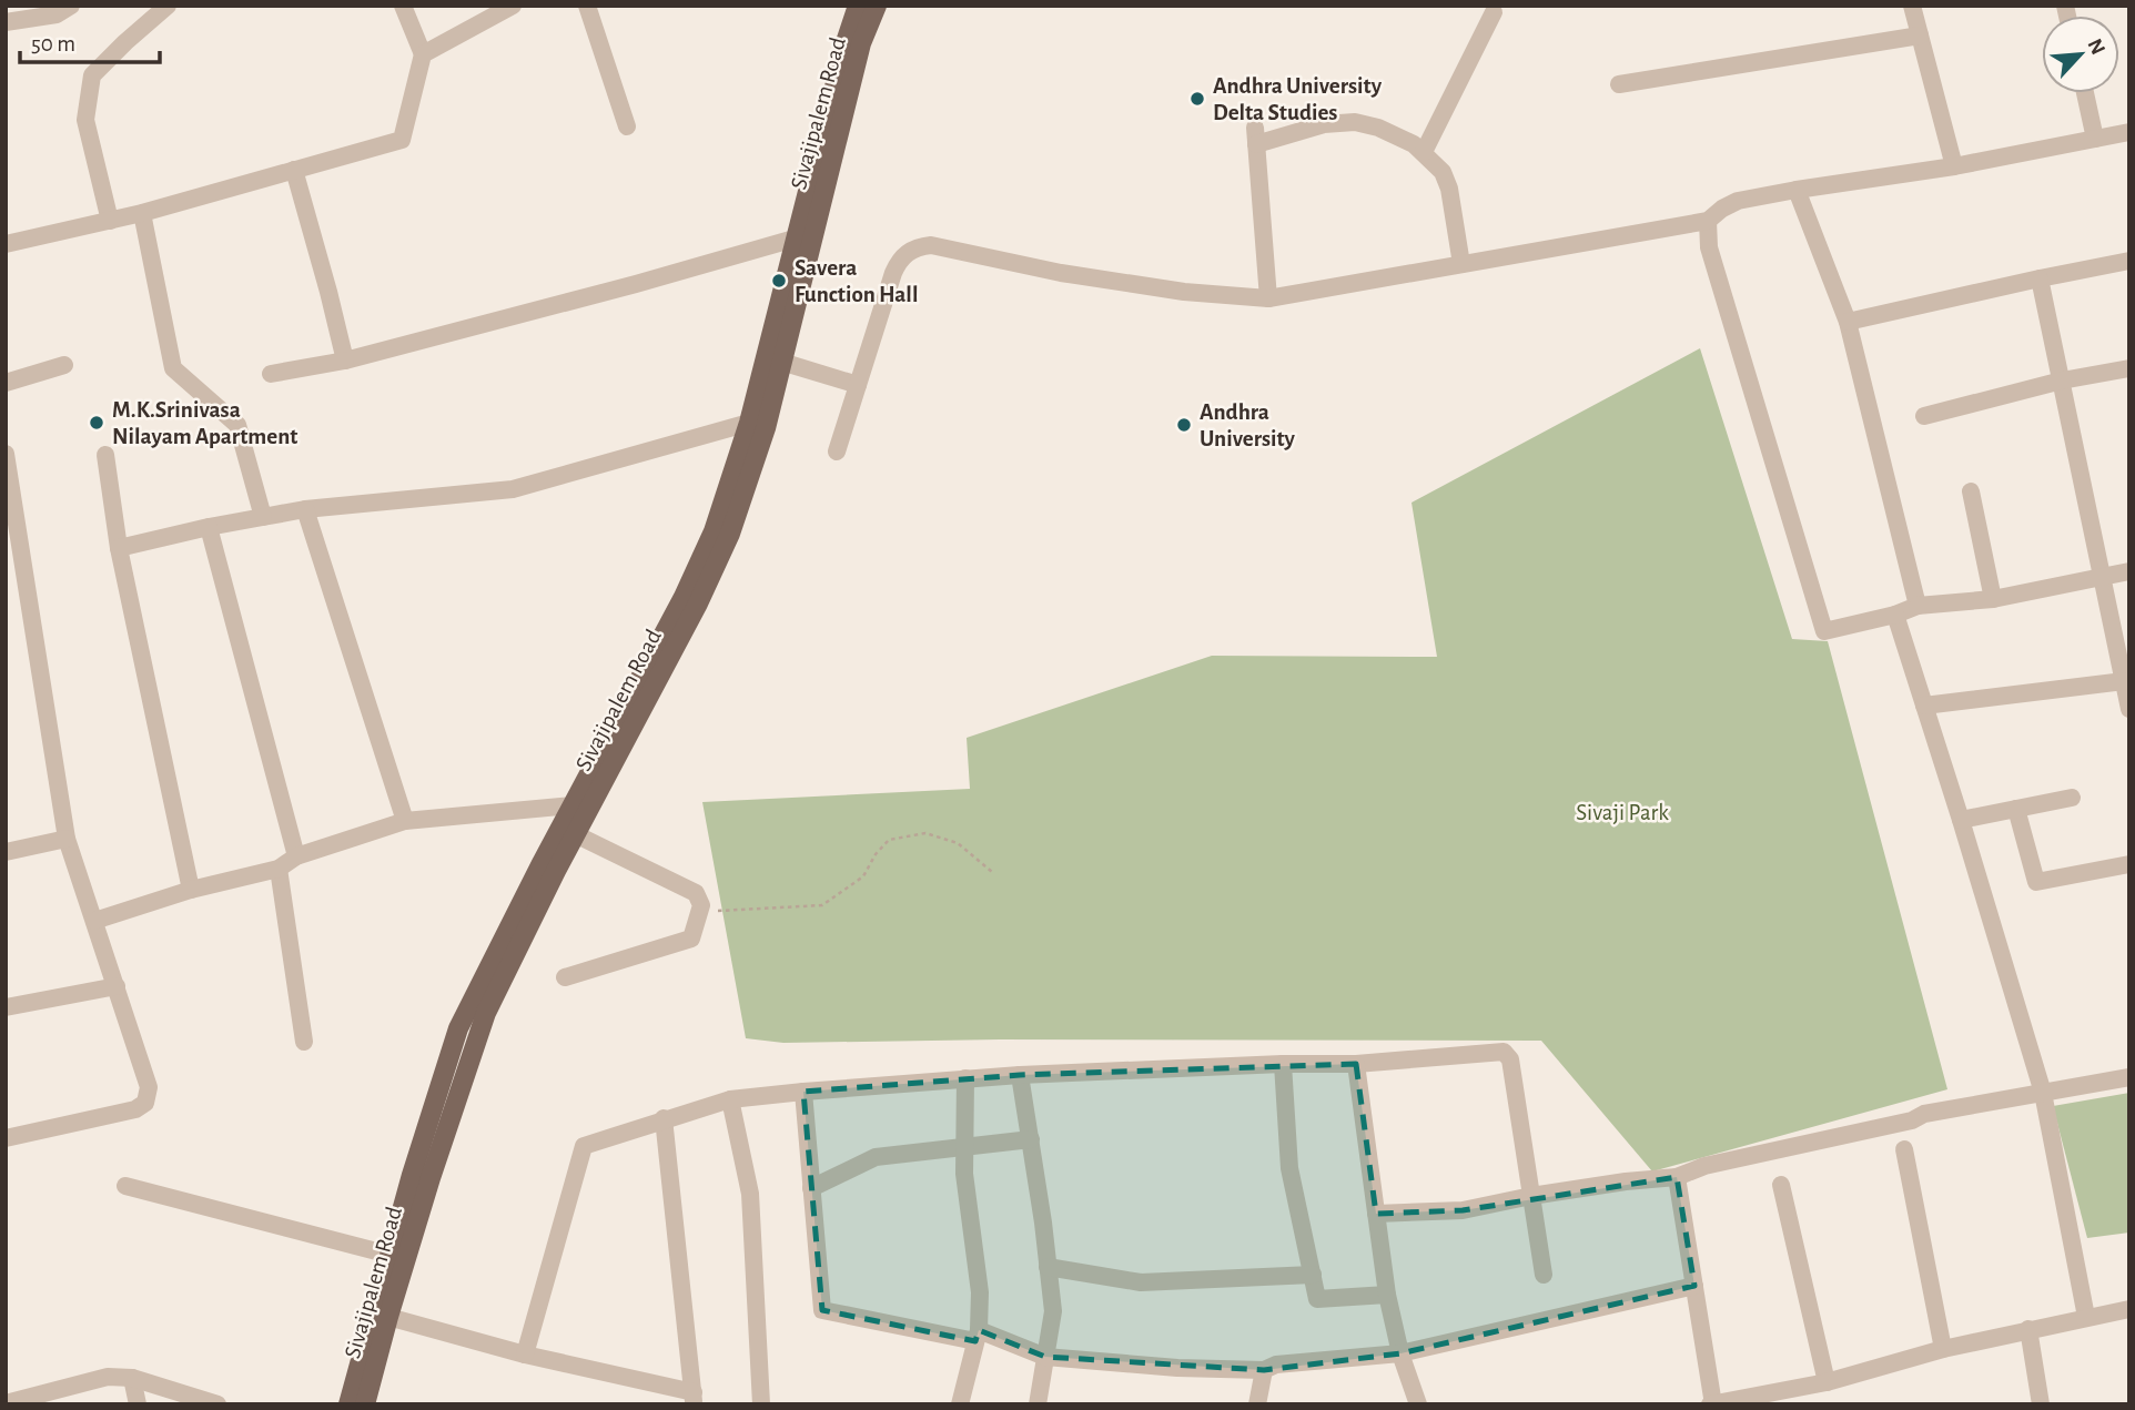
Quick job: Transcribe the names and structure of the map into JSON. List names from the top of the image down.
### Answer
{
  "streets": {
    "main road": ["Sivajipalem Road"]
  },
  "parks": ["Sivaji Park"],
  "places": [
    "Andhra University Delta Studies",
    "Savera Function Hall",
    "M.K.Srinivasa Nilayam Apartment",
    "Andhra University"
  ],
  "scale_bar": "50 m",
  "north": "top right"
}
